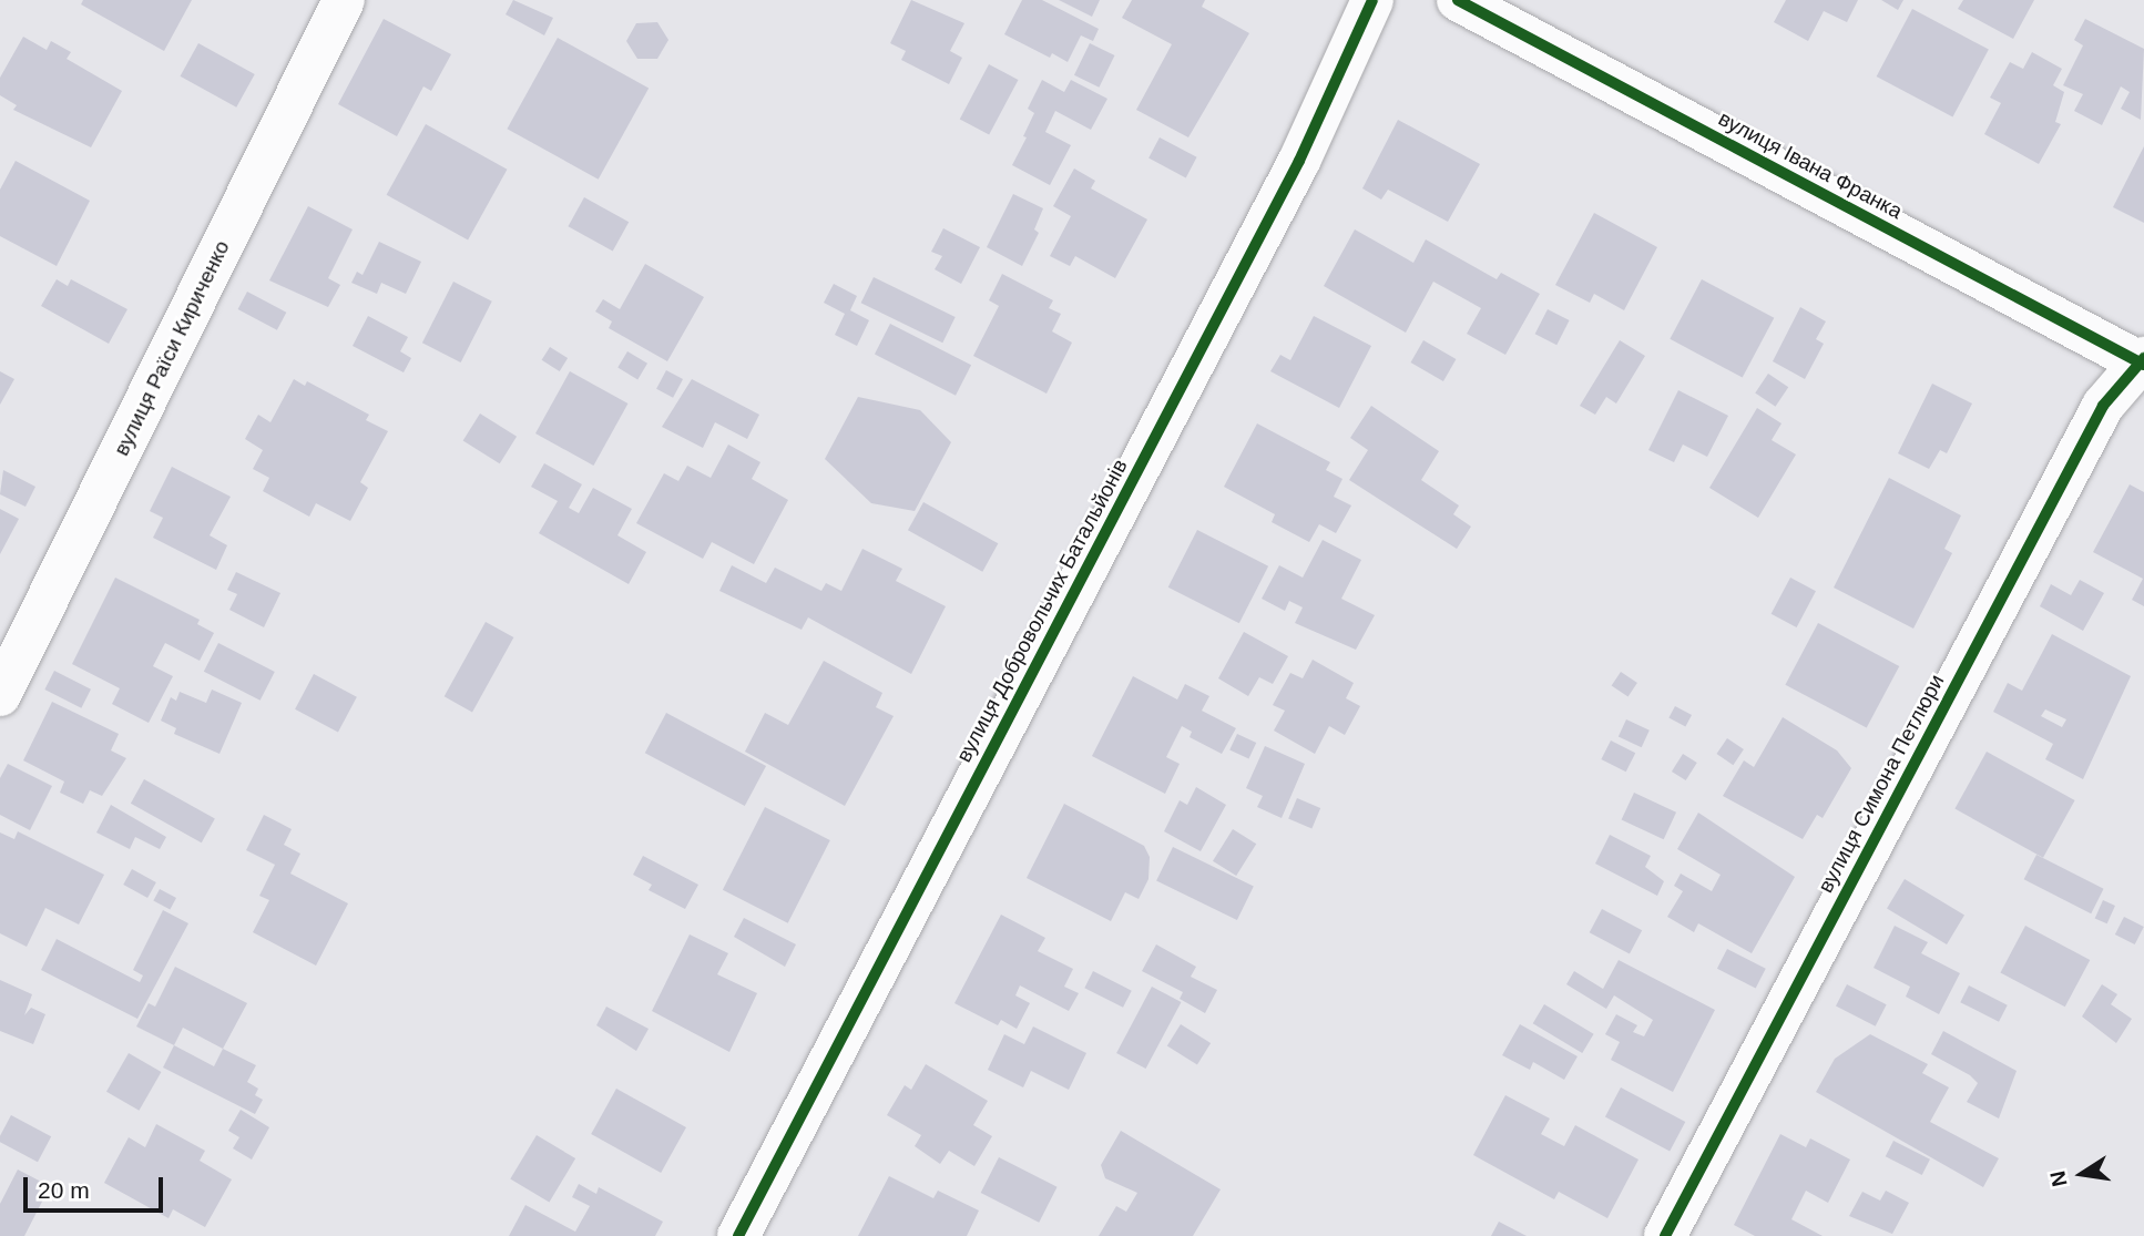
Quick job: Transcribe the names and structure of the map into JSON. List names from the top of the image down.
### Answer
{
  "streets": {
    "street": [
      "вулиця Івана Франка",
      "вулиця Раїси Кириченко",
      "вулиця Добровольчих Батальйонів",
      "вулиця Симона Петлюри"
    ]
  },
  "crossings": [
    ["вулиця Івана Франка", "вулиця Симона Петлюри"]
  ],
  "scale_bar": "20 m",
  "north": "left"
}
